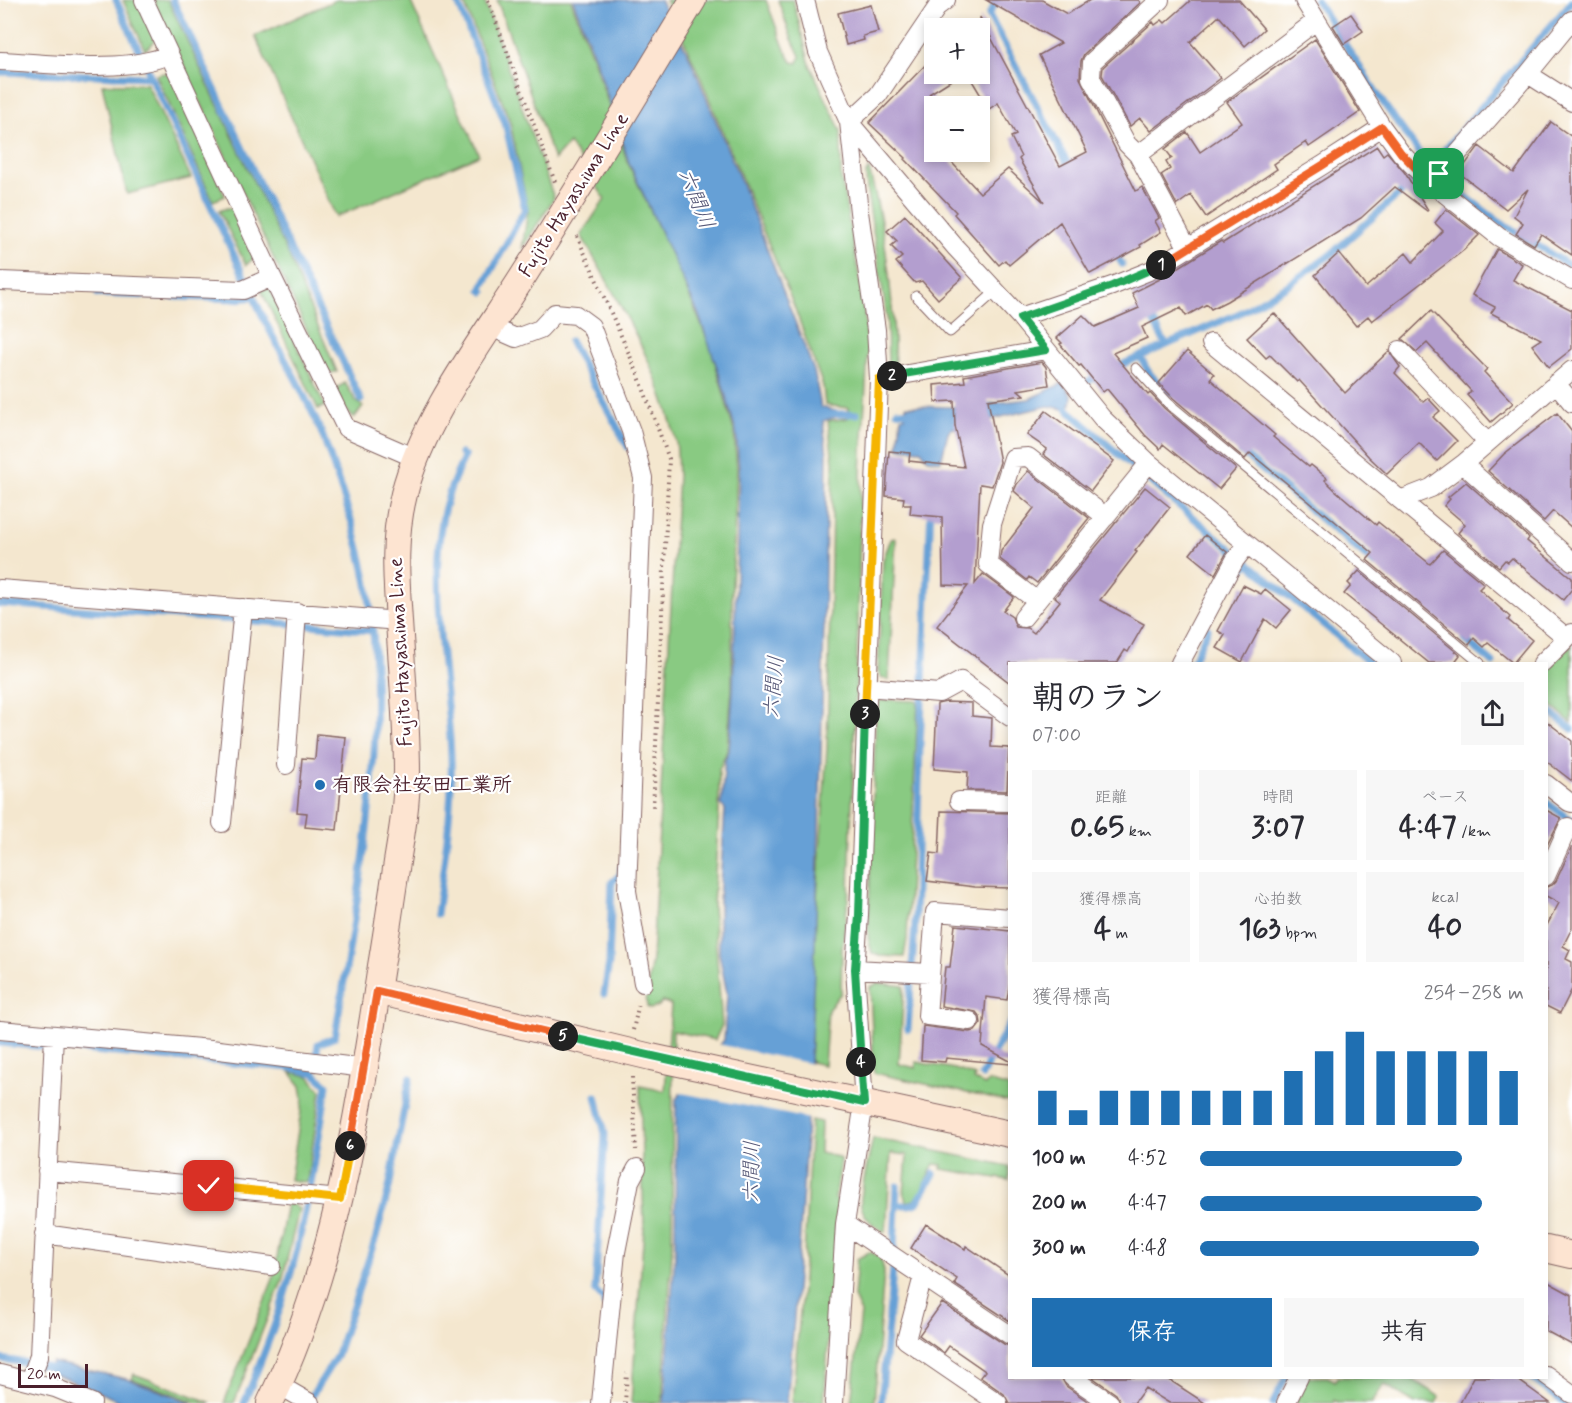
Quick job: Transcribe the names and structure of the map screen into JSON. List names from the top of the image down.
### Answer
{
  "streets": {
    "main road": ["Fujito Hayashima Line"]
  },
  "water": ["六間川"],
  "places": ["有限会社安田工業所"],
  "scale_bar": "20 m",
  "page": {
    "map_buttons": ["+", "−"],
    "pins": [
      "1",
      "2",
      "3",
      "5",
      "4",
      "6"
    ],
    "heading": ["朝のラン", "07:00"],
    "stats": [
      ["距離", "0.65 km"],
      ["時間", "3:07"],
      ["ペース", "4:47 /km"],
      ["獲得標高", "4 m"],
      ["心拍数", "163 bpm"],
      ["kcal", "40"]
    ],
    "chart": ["獲得標高", "254–258 m"],
    "list": [
      {
        "name": "100 m",
        "note": "4:52"
      },
      {
        "name": "200 m",
        "note": "4:47"
      },
      {
        "name": "300 m",
        "note": "4:48"
      }
    ],
    "buttons": ["保存", "共有"],
    "scale": "20 m"
  }
}
